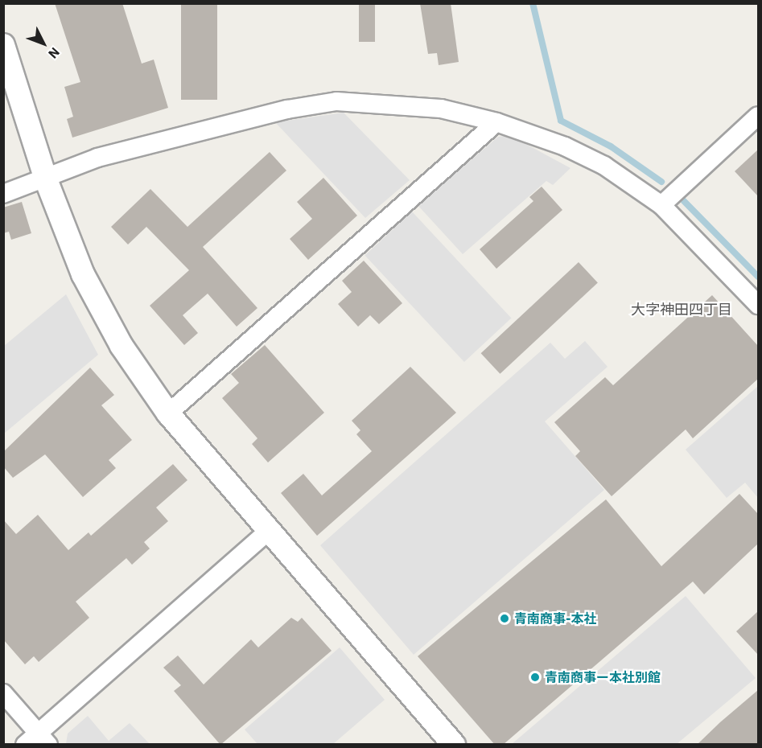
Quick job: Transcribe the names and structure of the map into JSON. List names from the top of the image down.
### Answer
{
  "districts": ["大字神田四丁目"],
  "places": ["青南商事-本社", "青南商事ー本社別館"],
  "north": "bottom right"
}
